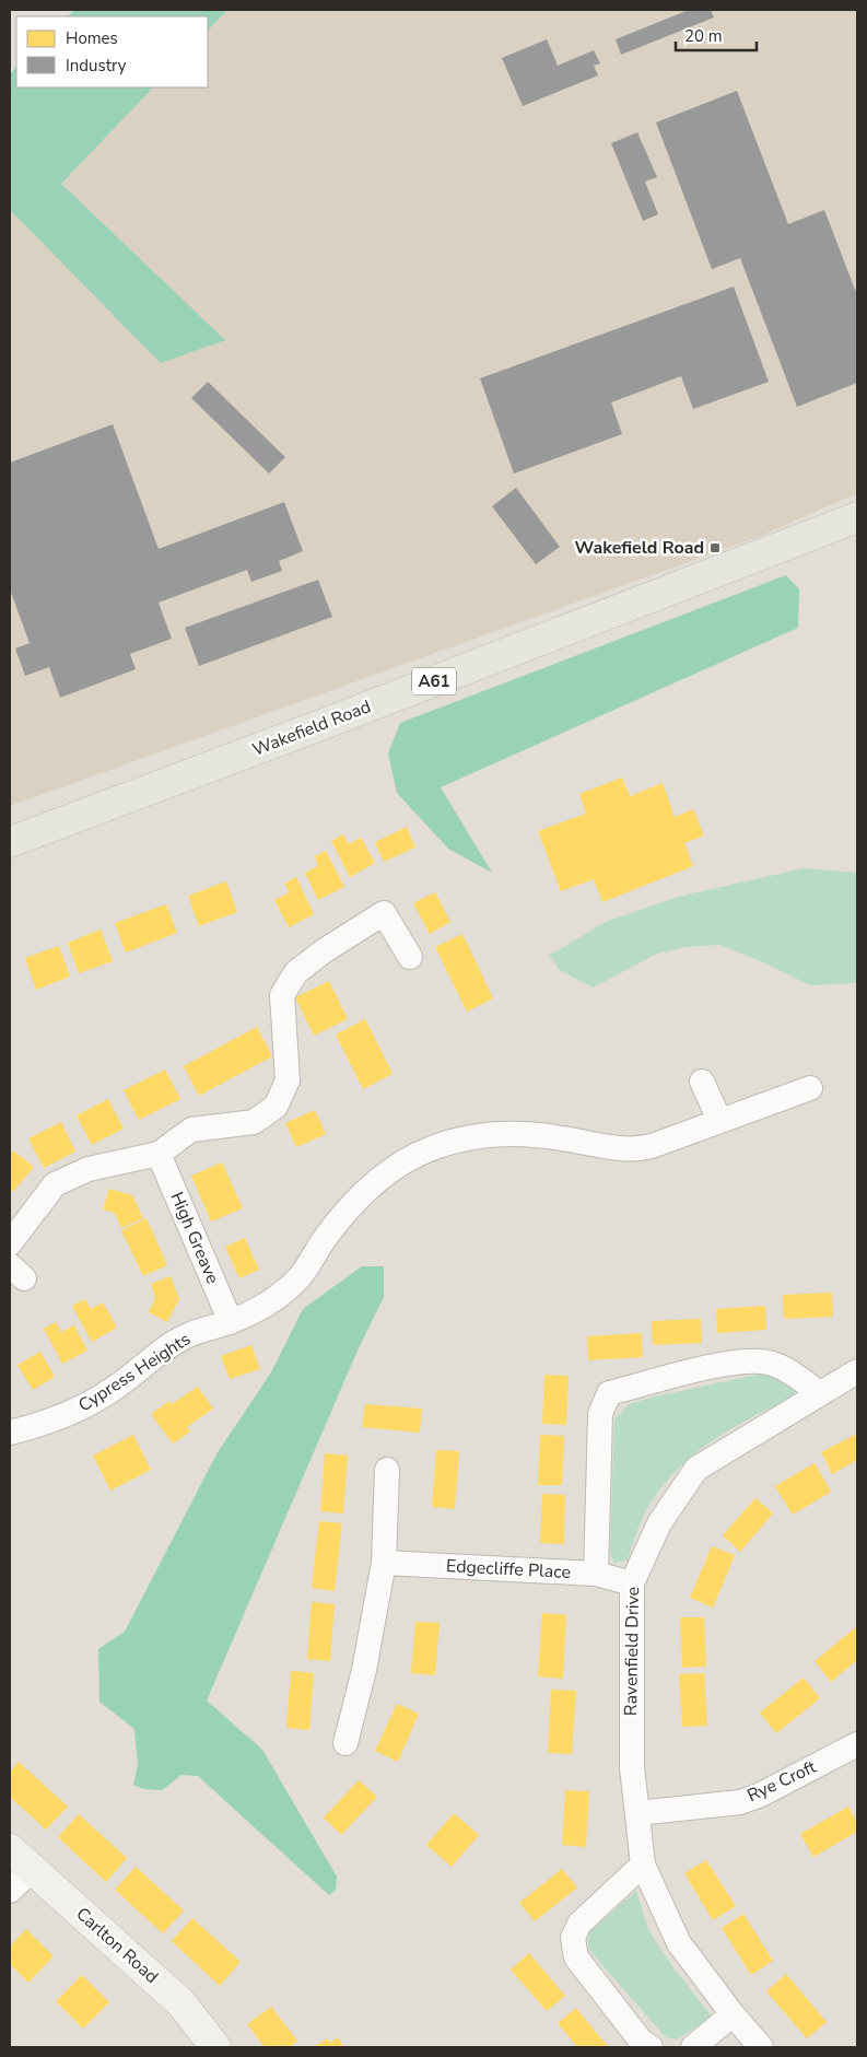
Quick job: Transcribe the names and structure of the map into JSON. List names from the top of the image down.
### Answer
{
  "streets": {
    "main road": ["A61", "Wakefield Road", "Carlton Road"],
    "street": [
      "High Greave",
      "Cypress Heights",
      "Edgecliffe Place",
      "Ravenfield Drive",
      "Rye Croft"
    ]
  },
  "crossings": [
    ["High Greave", "Cypress Heights"],
    ["Edgecliffe Place", "Ravenfield Drive"],
    ["Ravenfield Drive", "Rye Croft"]
  ],
  "places": {
    "transit": ["Wakefield Road"]
  },
  "legend": ["Homes", "Industry"],
  "scale_bar": "20 m"
}
